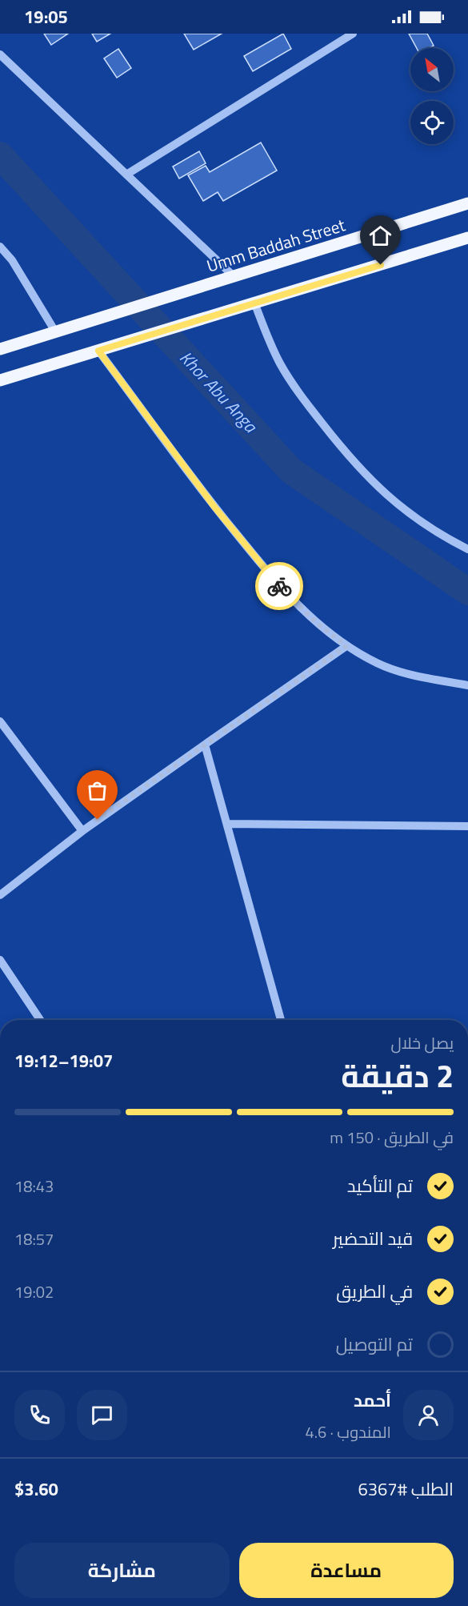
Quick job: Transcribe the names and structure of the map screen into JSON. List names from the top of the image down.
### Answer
{
  "streets": {
    "main road": ["Umm Baddah Street"]
  },
  "water": ["Khor Abu Anga"],
  "north": "top left",
  "page": {
    "status": "19:05",
    "heading": ["2 دقيقة", "يصل خلال", "19:07–19:12"],
    "panel": [
      "أحمد",
      "المندوب · 4.6",
      "الطلب #6367",
      "$3.60"
    ],
    "bar": "في الطريق · 150 m",
    "list": [
      ["تم التأكيد", "18:43"],
      ["قيد التحضير", "18:57"],
      ["في الطريق", "19:02"],
      "تم التوصيل"
    ],
    "buttons": ["مساعدة", "مشاركة"]
  }
}
